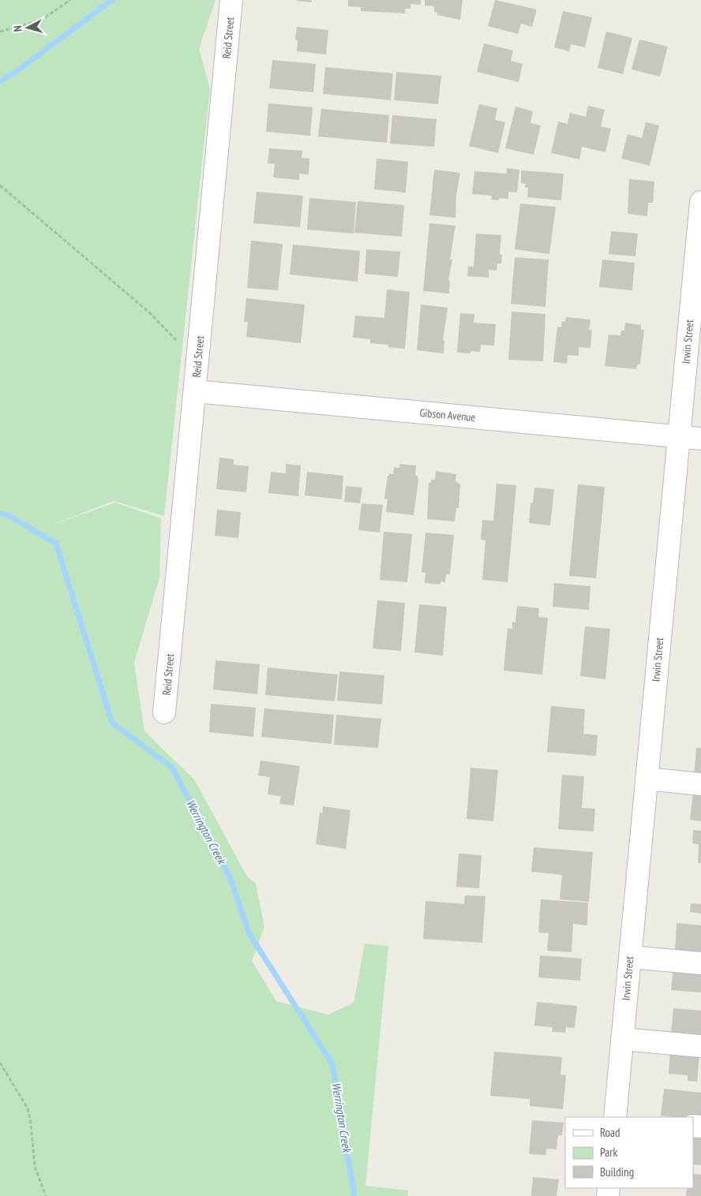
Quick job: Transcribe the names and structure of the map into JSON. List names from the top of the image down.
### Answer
{
  "streets": {
    "street": ["Reid Street", "Irwin Street", "Gibson Avenue"]
  },
  "crossings": [
    ["Reid Street", "Gibson Avenue"],
    ["Irwin Street", "Gibson Avenue"]
  ],
  "water": ["Werrington Creek"],
  "legend": ["Road", "Park", "Building"],
  "north": "left"
}
